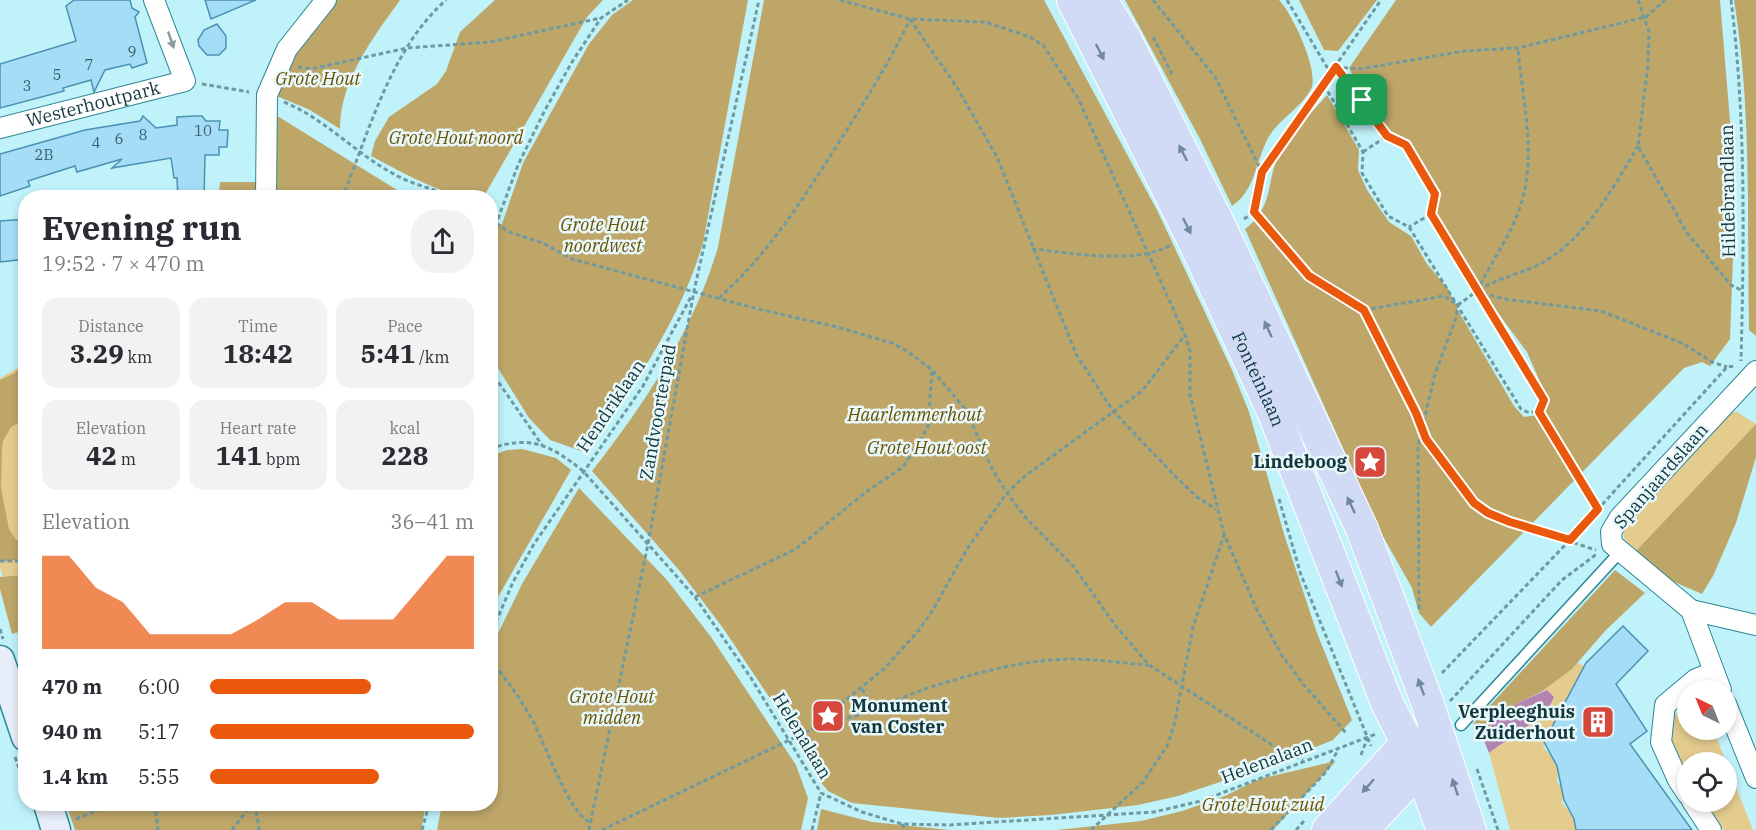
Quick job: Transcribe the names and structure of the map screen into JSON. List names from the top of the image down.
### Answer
{
  "streets": {
    "main road": ["Fonteinlaan", "Spanjaardslaan"],
    "street": ["Westerhoutpark"],
    "path": [
      "Hildebrandlaan",
      "Hendriklaan",
      "Zandvoorterpad",
      "Helenalaan"
    ]
  },
  "crossings": [
    ["Hildebrandlaan", "Spanjaardslaan"],
    ["Fonteinlaan", "Spanjaardslaan"],
    ["Hendriklaan", "Zandvoorterpad"],
    ["Hendriklaan", "Helenalaan"],
    ["Zandvoorterpad", "Helenalaan"]
  ],
  "parks": [
    "Grote Hout",
    "Grote Hout noord",
    "Grote Hout noordwest",
    "Haarlemmerhout",
    "Grote Hout oost",
    "Grote Hout midden",
    "Grote Hout zuid"
  ],
  "places": {
    "place": ["Lindeboog", "Monument van Coster"],
    "building": ["Verpleeghuis Zuiderhout"]
  },
  "house_numbers": [
    "9",
    "7",
    "5",
    "3",
    "10",
    "8",
    "6",
    "4",
    "2B"
  ],
  "north": "top left",
  "page": {
    "heading": ["Evening run", "19:52 · 7 × 470 m"],
    "stats": [
      ["Distance", "3.29 km"],
      ["Time", "18:42"],
      ["Pace", "5:41 /km"],
      ["Elevation", "42 m"],
      ["Heart rate", "141 bpm"],
      ["kcal", "228"]
    ],
    "chart": ["Elevation", "36–41 m"],
    "list": [
      {
        "name": "470 m",
        "note": "6:00"
      },
      {
        "name": "940 m",
        "note": "5:17"
      },
      {
        "name": "1.4 km",
        "note": "5:55"
      }
    ]
  }
}
